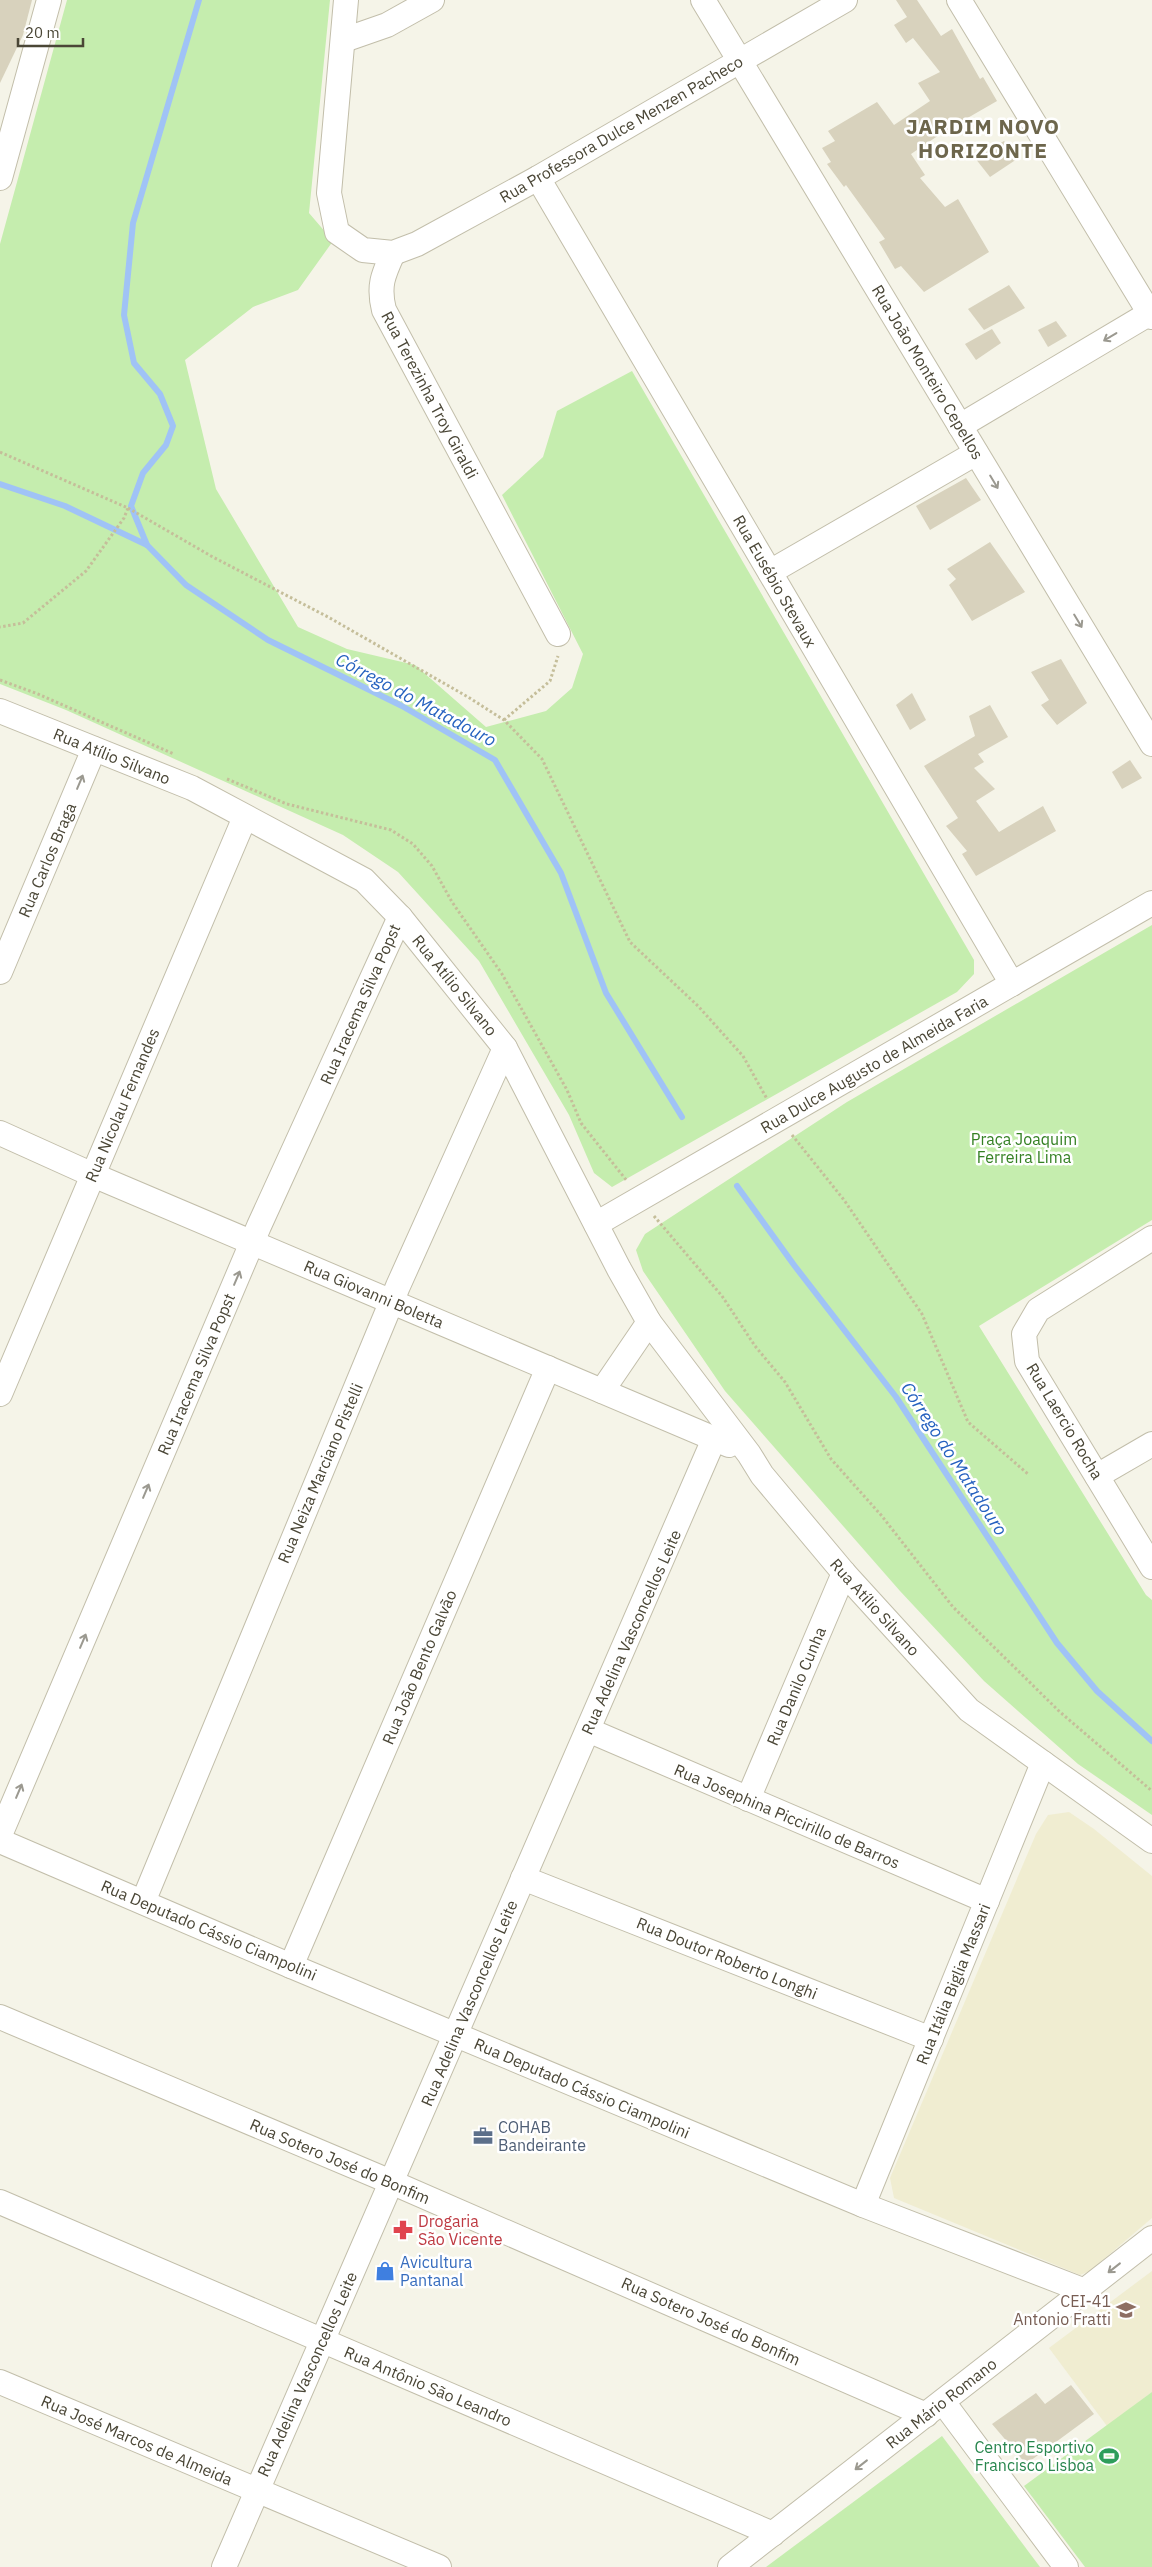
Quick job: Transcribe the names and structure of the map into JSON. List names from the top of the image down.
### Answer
{
  "streets": {
    "street": [
      "Rua Professora Dulce Menzen Pacheco",
      "Rua João Monteiro Cepellos",
      "Rua Terezinha Troy Giraldi",
      "Rua Eusébio Stevaux",
      "Rua Atílio Silvano",
      "Rua Carlos Braga",
      "Rua Iracema Silva Popst",
      "Rua Dulce Augusto de Almeida Faria",
      "Rua Nicolau Fernandes",
      "Rua Giovanni Boletta",
      "Rua Laercio Rocha",
      "Rua Neiza Marciano Pistelli",
      "Rua Adelina Vasconcellos Leite",
      "Rua João Bento Galvão",
      "Rua Danilo Cunha",
      "Rua Josephina Piccirillo de Barros",
      "Rua Deputado Cássio Ciampolini",
      "Rua Doutor Roberto Longhi",
      "Rua Itália Biglia Massari",
      "Rua Sotero José do Bonfim",
      "Rua Antônio São Leandro",
      "Rua Mário Romano",
      "Rua José Marcos de Almeida"
    ]
  },
  "crossings": [
    ["Rua Professora Dulce Menzen Pacheco", "Rua João Monteiro Cepellos"],
    ["Rua Professora Dulce Menzen Pacheco", "Rua Terezinha Troy Giraldi"],
    ["Rua Professora Dulce Menzen Pacheco", "Rua Eusébio Stevaux"],
    ["Rua Eusébio Stevaux", "Rua Dulce Augusto de Almeida Faria"],
    ["Rua Atílio Silvano", "Rua Carlos Braga"],
    ["Rua Atílio Silvano", "Rua Iracema Silva Popst"],
    ["Rua Atílio Silvano", "Rua Dulce Augusto de Almeida Faria"],
    ["Rua Atílio Silvano", "Rua Nicolau Fernandes"],
    ["Rua Atílio Silvano", "Rua Giovanni Boletta"],
    ["Rua Atílio Silvano", "Rua Neiza Marciano Pistelli"],
    ["Rua Atílio Silvano", "Rua Danilo Cunha"],
    ["Rua Atílio Silvano", "Rua Itália Biglia Massari"],
    ["Rua Iracema Silva Popst", "Rua Giovanni Boletta"],
    ["Rua Nicolau Fernandes", "Rua Giovanni Boletta"],
    ["Rua Giovanni Boletta", "Rua Neiza Marciano Pistelli"],
    ["Rua Giovanni Boletta", "Rua Adelina Vasconcellos Leite"],
    ["Rua Giovanni Boletta", "Rua João Bento Galvão"],
    ["Rua Neiza Marciano Pistelli", "Rua Deputado Cássio Ciampolini"],
    ["Rua Adelina Vasconcellos Leite", "Rua Josephina Piccirillo de Barros"],
    ["Rua Adelina Vasconcellos Leite", "Rua Deputado Cássio Ciampolini"],
    ["Rua Adelina Vasconcellos Leite", "Rua Doutor Roberto Longhi"],
    ["Rua Adelina Vasconcellos Leite", "Rua Sotero José do Bonfim"],
    ["Rua Adelina Vasconcellos Leite", "Rua Antônio São Leandro"],
    ["Rua Adelina Vasconcellos Leite", "Rua José Marcos de Almeida"],
    ["Rua João Bento Galvão", "Rua Deputado Cássio Ciampolini"],
    ["Rua Danilo Cunha", "Rua Josephina Piccirillo de Barros"],
    ["Rua Josephina Piccirillo de Barros", "Rua Itália Biglia Massari"],
    ["Rua Deputado Cássio Ciampolini", "Rua Itália Biglia Massari"],
    ["Rua Deputado Cássio Ciampolini", "Rua Mário Romano"],
    ["Rua Doutor Roberto Longhi", "Rua Itália Biglia Massari"],
    ["Rua Sotero José do Bonfim", "Rua Mário Romano"],
    ["Rua Antônio São Leandro", "Rua Mário Romano"]
  ],
  "one_way": [
    "Rua João Monteiro Cepellos",
    "Rua Carlos Braga",
    "Rua Iracema Silva Popst",
    "Rua Mário Romano"
  ],
  "districts": ["JARDIM NOVO HORIZONTE"],
  "water": ["Córrego do Matadouro"],
  "parks": ["Praça Joaquim Ferreira Lima"],
  "places": {
    "office": ["COHAB Bandeirante"],
    "pharmacy": ["Drogaria São Vicente"],
    "shop": ["Avicultura Pantanal"],
    "school or university": ["CEI-41 Antonio Fratti"],
    "sports": ["Centro Esportivo Francisco Lisboa"]
  },
  "scale_bar": "20 m"
}
